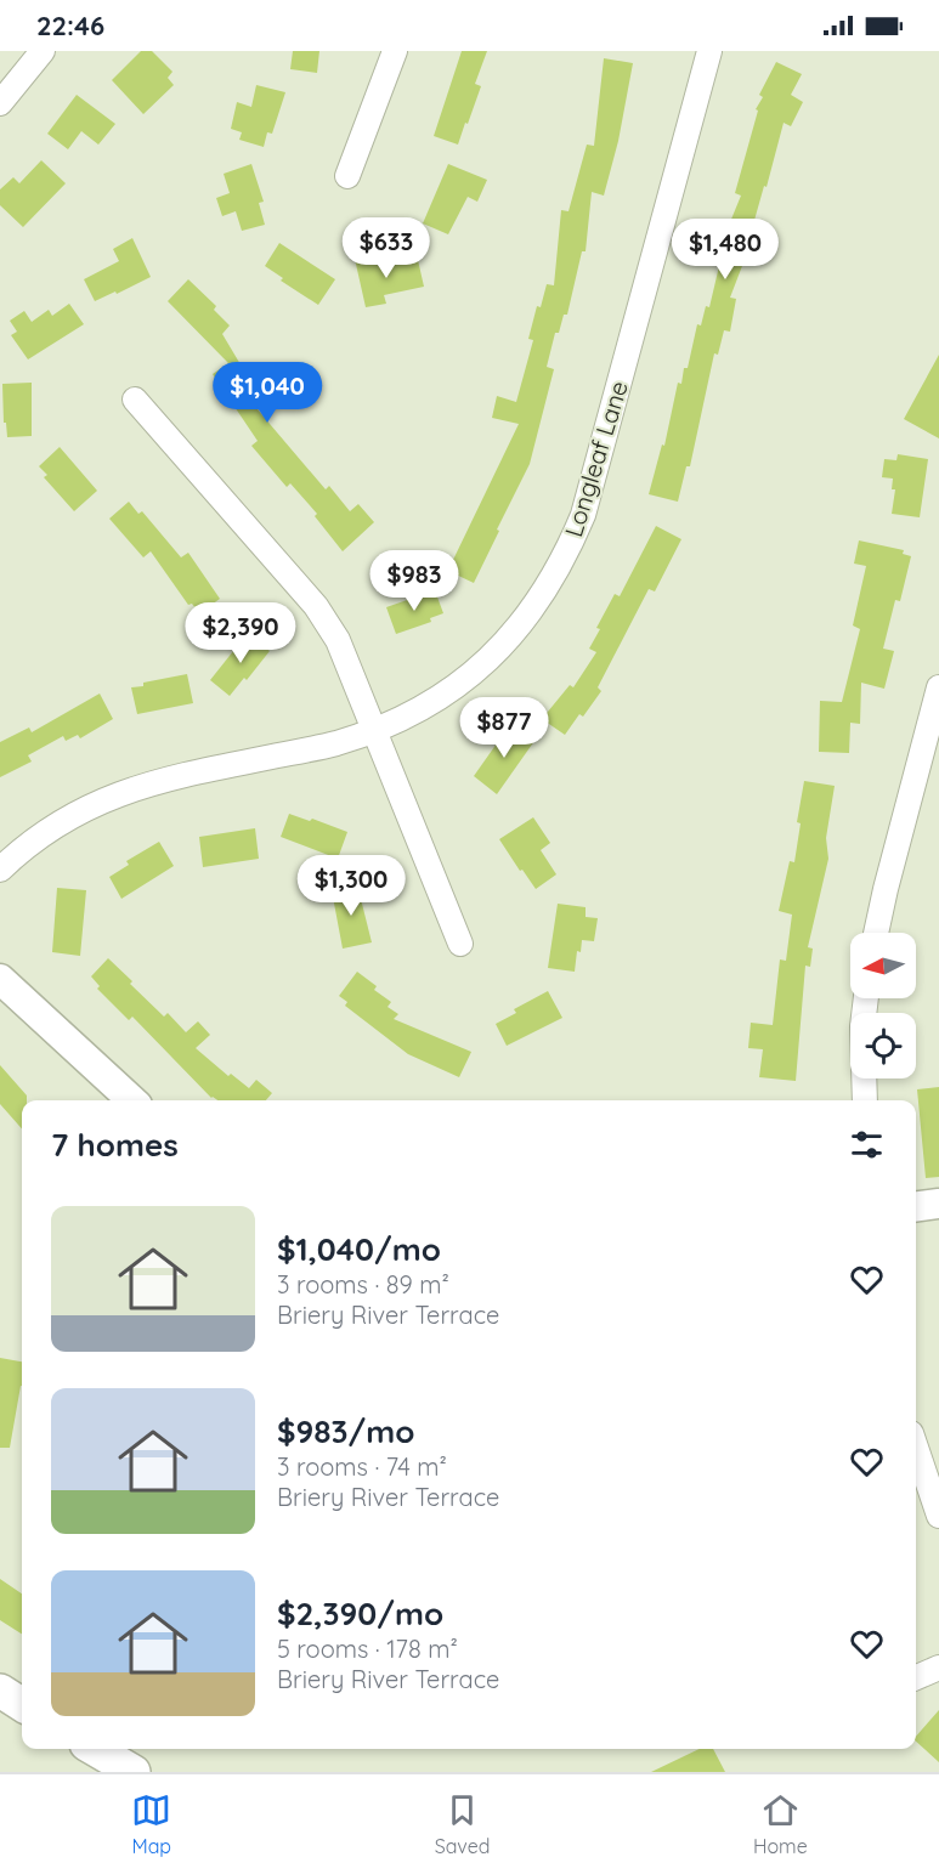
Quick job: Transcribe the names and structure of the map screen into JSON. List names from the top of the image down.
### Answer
{
  "streets": {
    "street": ["Longleaf Lane"]
  },
  "north": "left",
  "page": {
    "status": "22:46",
    "price": [
      "$633",
      "$1,480",
      "$1,040",
      "$983",
      "$2,390",
      "$877",
      "$1,300"
    ],
    "heading": "7 homes",
    "list": [
      {
        "name": "$1,040/mo",
        "note": "3 rooms · 89 m² · Briery River Terrace"
      },
      {
        "name": "$983/mo",
        "note": "3 rooms · 74 m² · Briery River Terrace"
      },
      {
        "name": "$2,390/mo",
        "note": "5 rooms · 178 m² · Briery River Terrace"
      }
    ],
    "tabs": ["Map", "Saved", "Home"]
  }
}
